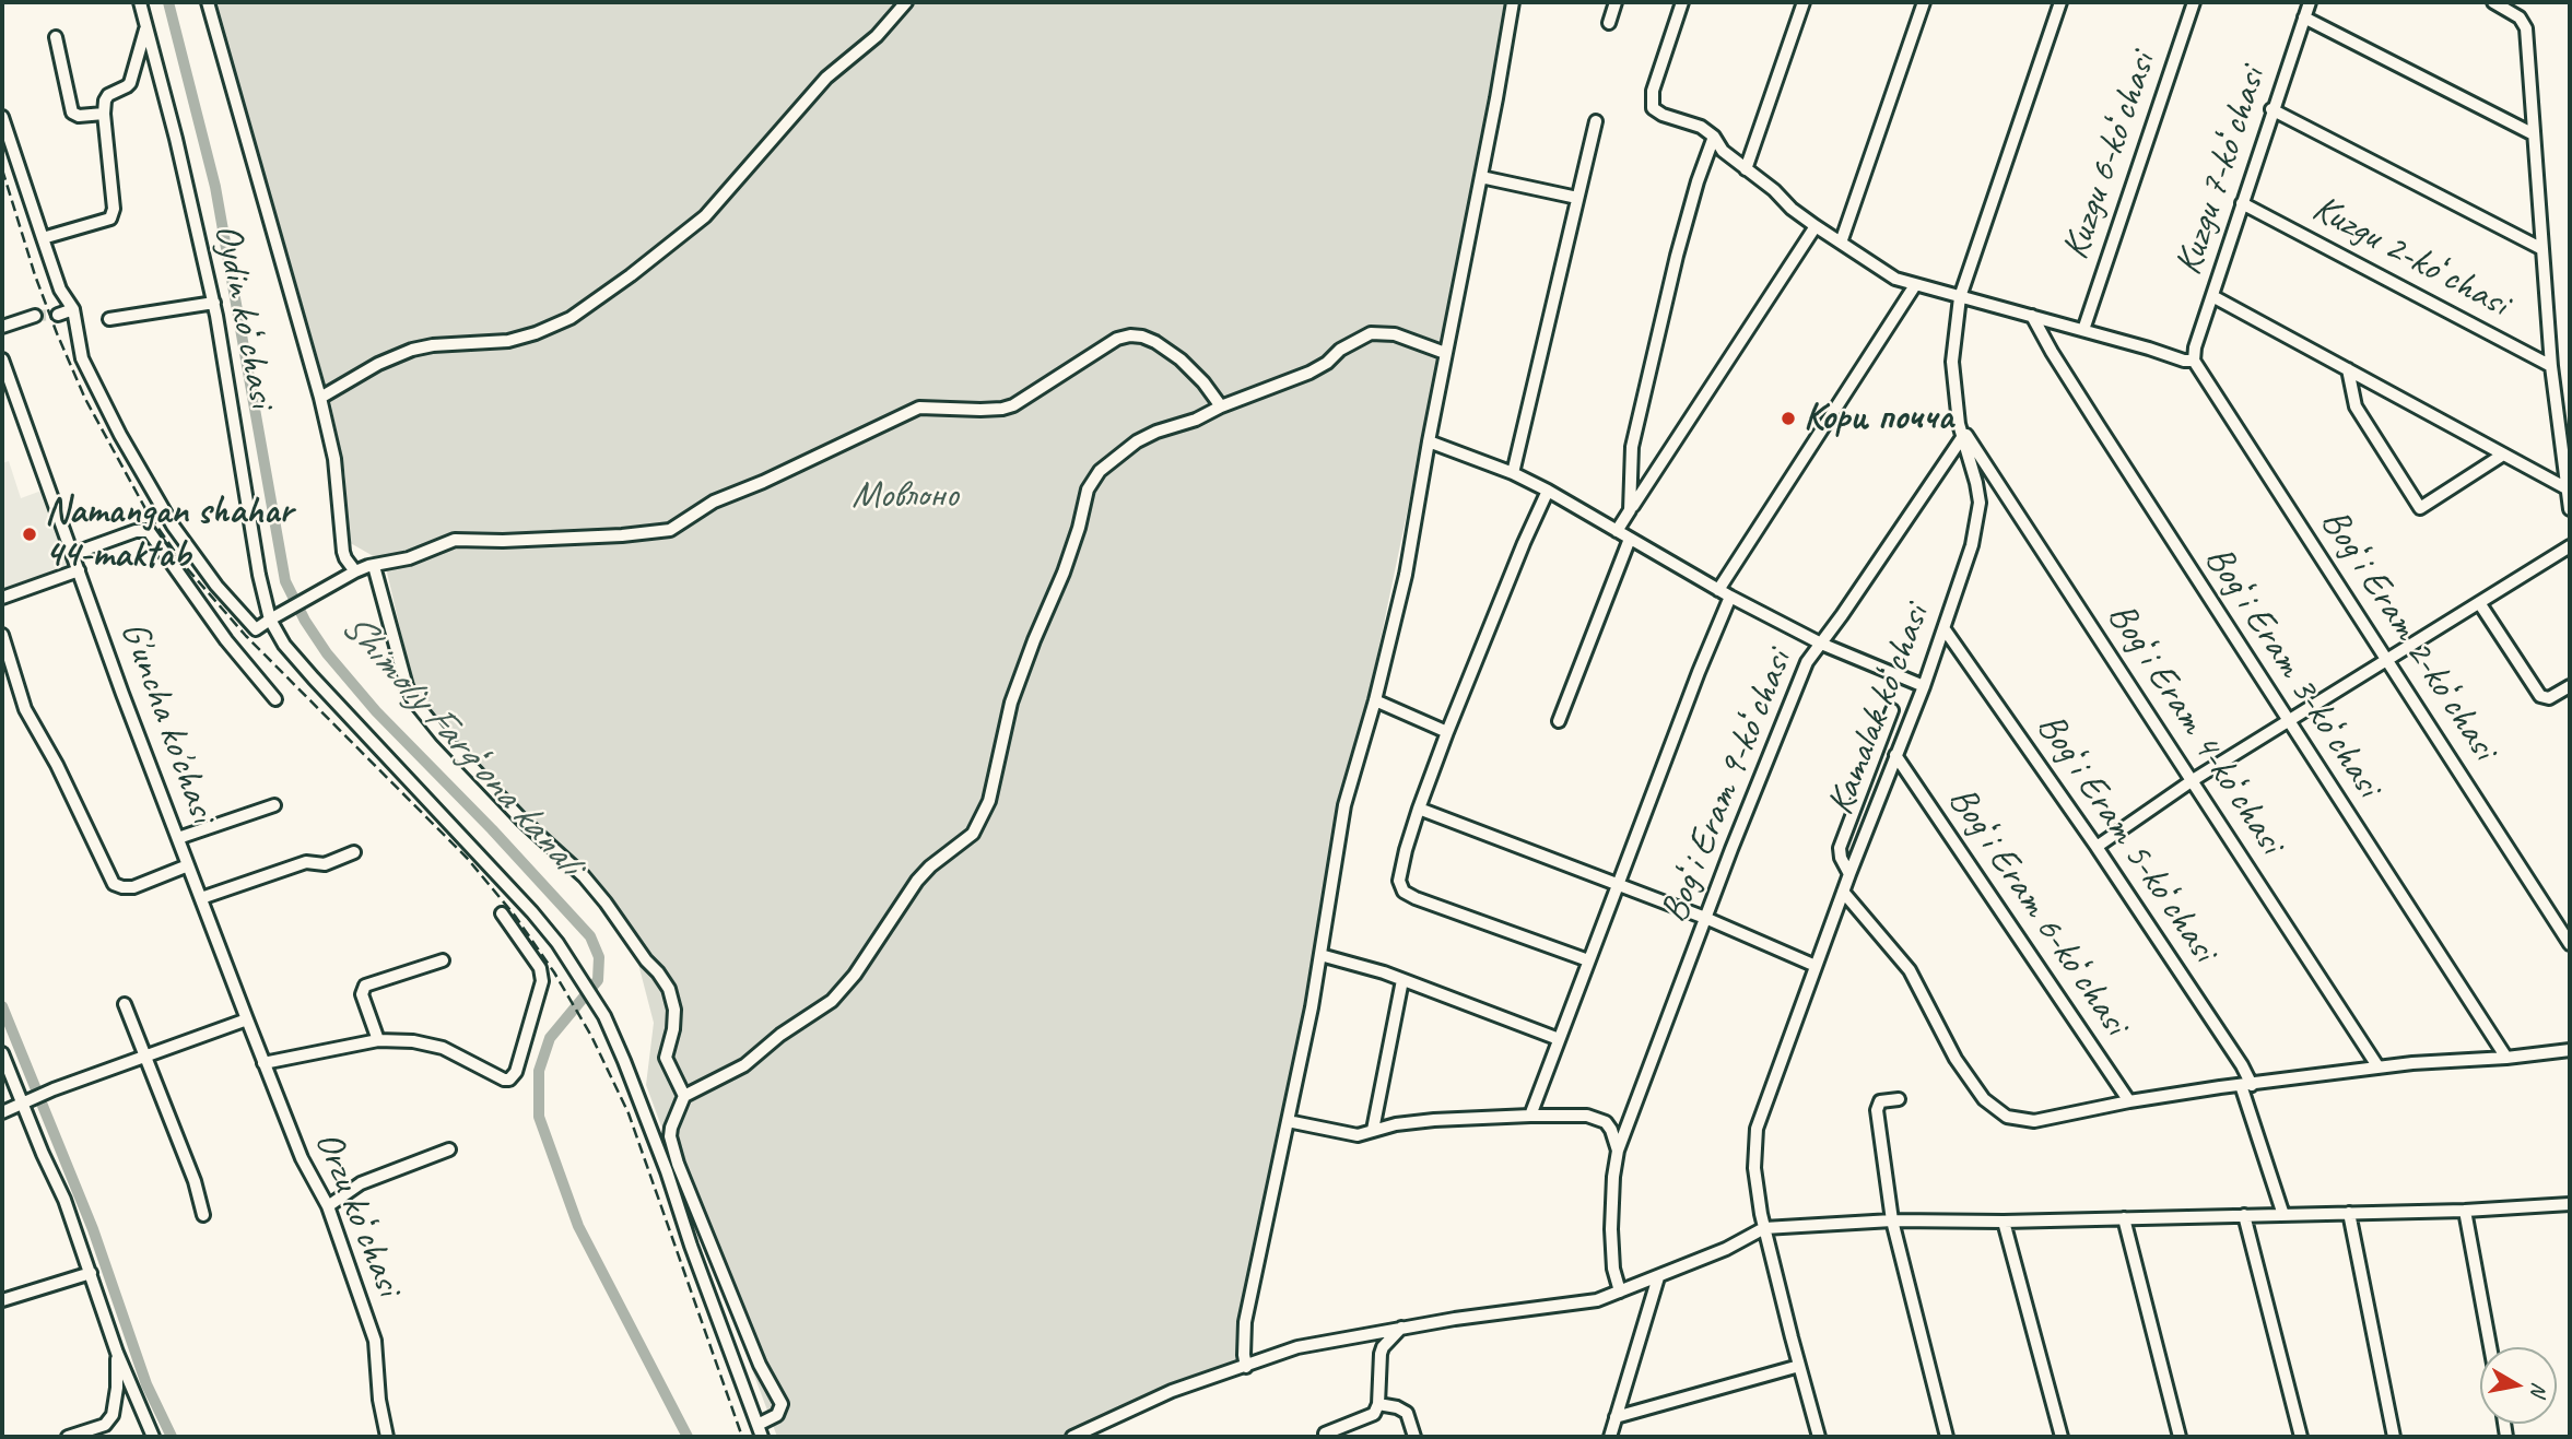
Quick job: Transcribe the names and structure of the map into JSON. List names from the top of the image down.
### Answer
{
  "streets": {
    "street": [
      "Kuzgu 6-koʻchasi",
      "Kuzgu 7-koʻchasi",
      "Kuzgu 2-koʻchasi",
      "Oydin koʻchasi",
      "Bogʻi Eram 2-koʻchasi",
      "Bogʻi Eram 3-koʻchasi",
      "Kamalak koʻchasi",
      "G'uncha ko'chasi",
      "Bogʻi Eram 4-koʻchasi",
      "Bogʻi Eram 9-koʻchasi",
      "Bogʻi Eram 5-koʻchasi",
      "Bogʻi Eram 6-koʻchasi",
      "Orzu koʻchasi"
    ]
  },
  "crossings": [
    ["Kuzgu 7-koʻchasi", "Kuzgu 2-koʻchasi"],
    ["Kuzgu 7-koʻchasi", "Bogʻi Eram 2-koʻchasi"],
    ["Kamalak koʻchasi", "Bogʻi Eram 4-koʻchasi"],
    ["Kamalak koʻchasi", "Bogʻi Eram 5-koʻchasi"],
    ["Kamalak koʻchasi", "Bogʻi Eram 6-koʻchasi"],
    ["G'uncha ko'chasi", "Orzu koʻchasi"]
  ],
  "water": ["Shimoliy Fargʻona kanali"],
  "parks": ["Мовлоно"],
  "places": ["Кори почча", "Namangan shahar 44-maktab"],
  "north": "right"
}
